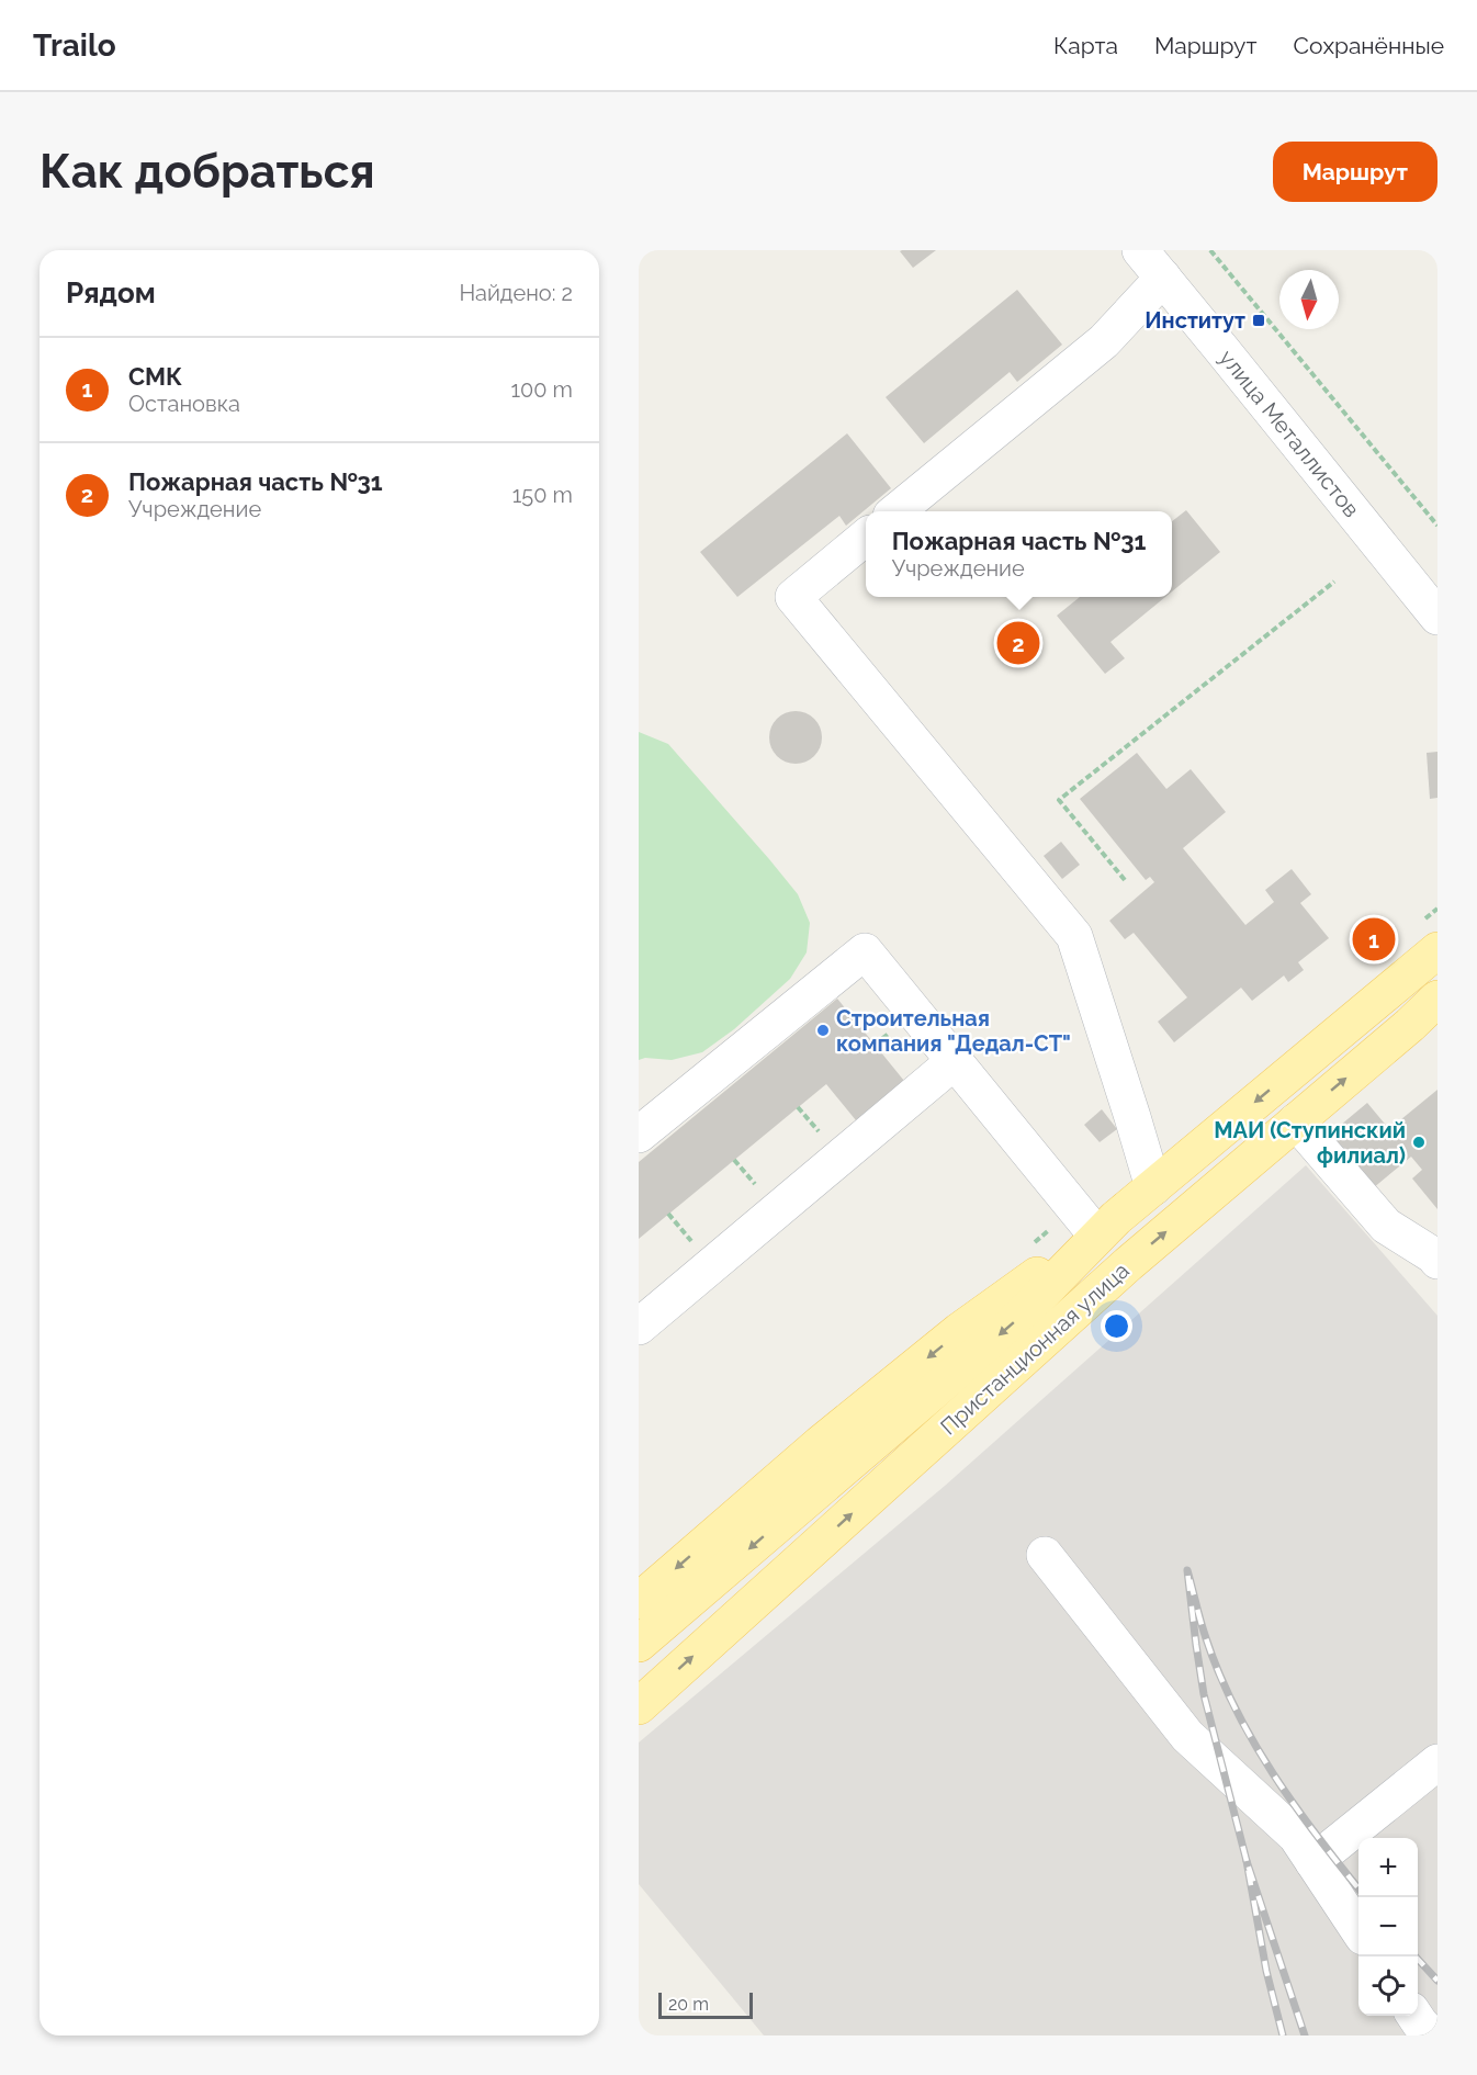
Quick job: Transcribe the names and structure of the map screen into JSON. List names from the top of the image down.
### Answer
{
  "streets": {
    "main road": ["Пристанционная улица"],
    "street": ["улица Металлистов"]
  },
  "places": {
    "transit": ["Институт"],
    "other": ["Строительная компания \"Дедал-СТ\"", "МАИ (Ступинский филиал)"]
  },
  "scale_bar": "20 m",
  "north": "bottom",
  "page": {
    "header": "Trailo",
    "nav": ["Карта", "Маршрут", "Сохранённые"],
    "buttons": "Маршрут",
    "title": "Как добраться",
    "heading": ["Рядом", "Найдено: 2"],
    "list": [
      {
        "mark": "1",
        "name": "СМК",
        "note": "Остановка",
        "value": "100 m"
      },
      {
        "mark": "2",
        "name": "Пожарная часть №31",
        "note": "Учреждение",
        "value": "150 m"
      }
    ],
    "popup": ["Пожарная часть №31", "Учреждение"],
    "pins": ["2", "1"],
    "map_buttons": ["+", "−"],
    "scale": "20 m"
  }
}
